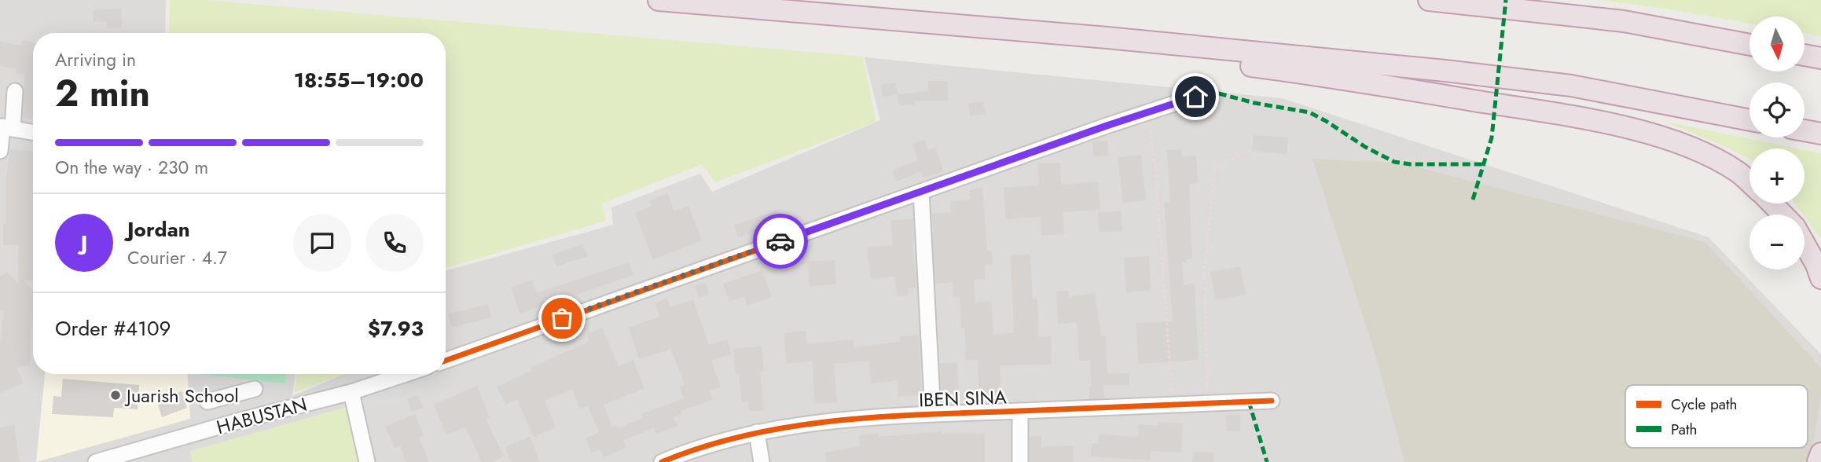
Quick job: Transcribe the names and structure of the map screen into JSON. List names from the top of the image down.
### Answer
{
  "streets": {
    "street": ["IBEN SINA", "HABUSTAN"]
  },
  "places": ["Juarish School"],
  "legend": ["Cycle path", "Path"],
  "north": "bottom",
  "page": {
    "map_buttons": ["+", "−"],
    "heading": ["2 min", "Arriving in", "18:55–19:00"],
    "panel": [
      "Jordan",
      "Courier · 4.7",
      "Order #4109",
      "$7.93"
    ],
    "bar": "On the way · 230 m",
    "round": "J"
  }
}
